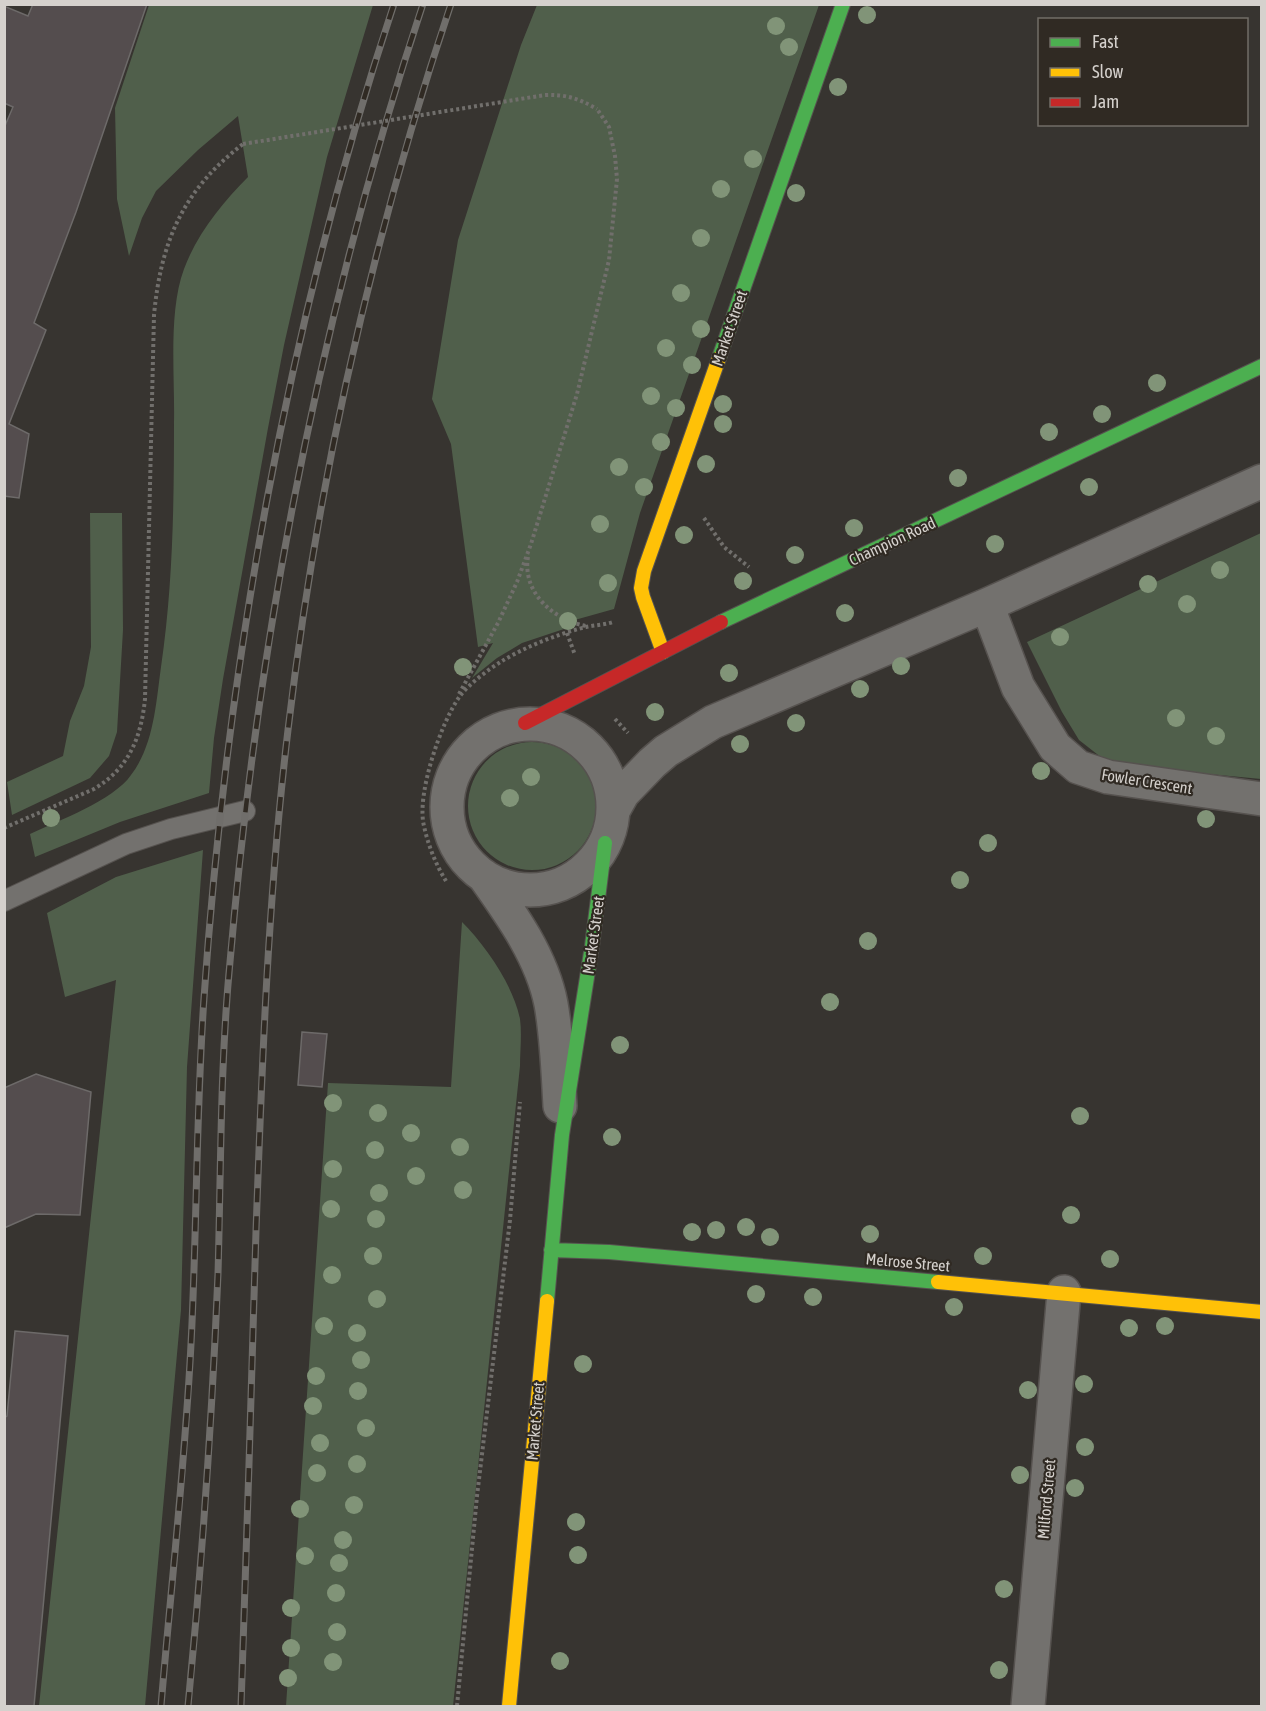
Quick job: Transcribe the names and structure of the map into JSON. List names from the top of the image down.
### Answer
{
  "streets": {
    "street": [
      "Market Street",
      "Champion Road",
      "Fowler Crescent",
      "Melrose Street",
      "Milford Street"
    ]
  },
  "crossings": [
    ["Market Street", "Champion Road"],
    ["Market Street", "Melrose Street"],
    ["Melrose Street", "Milford Street"]
  ],
  "legend": ["Fast", "Slow", "Jam"]
}
